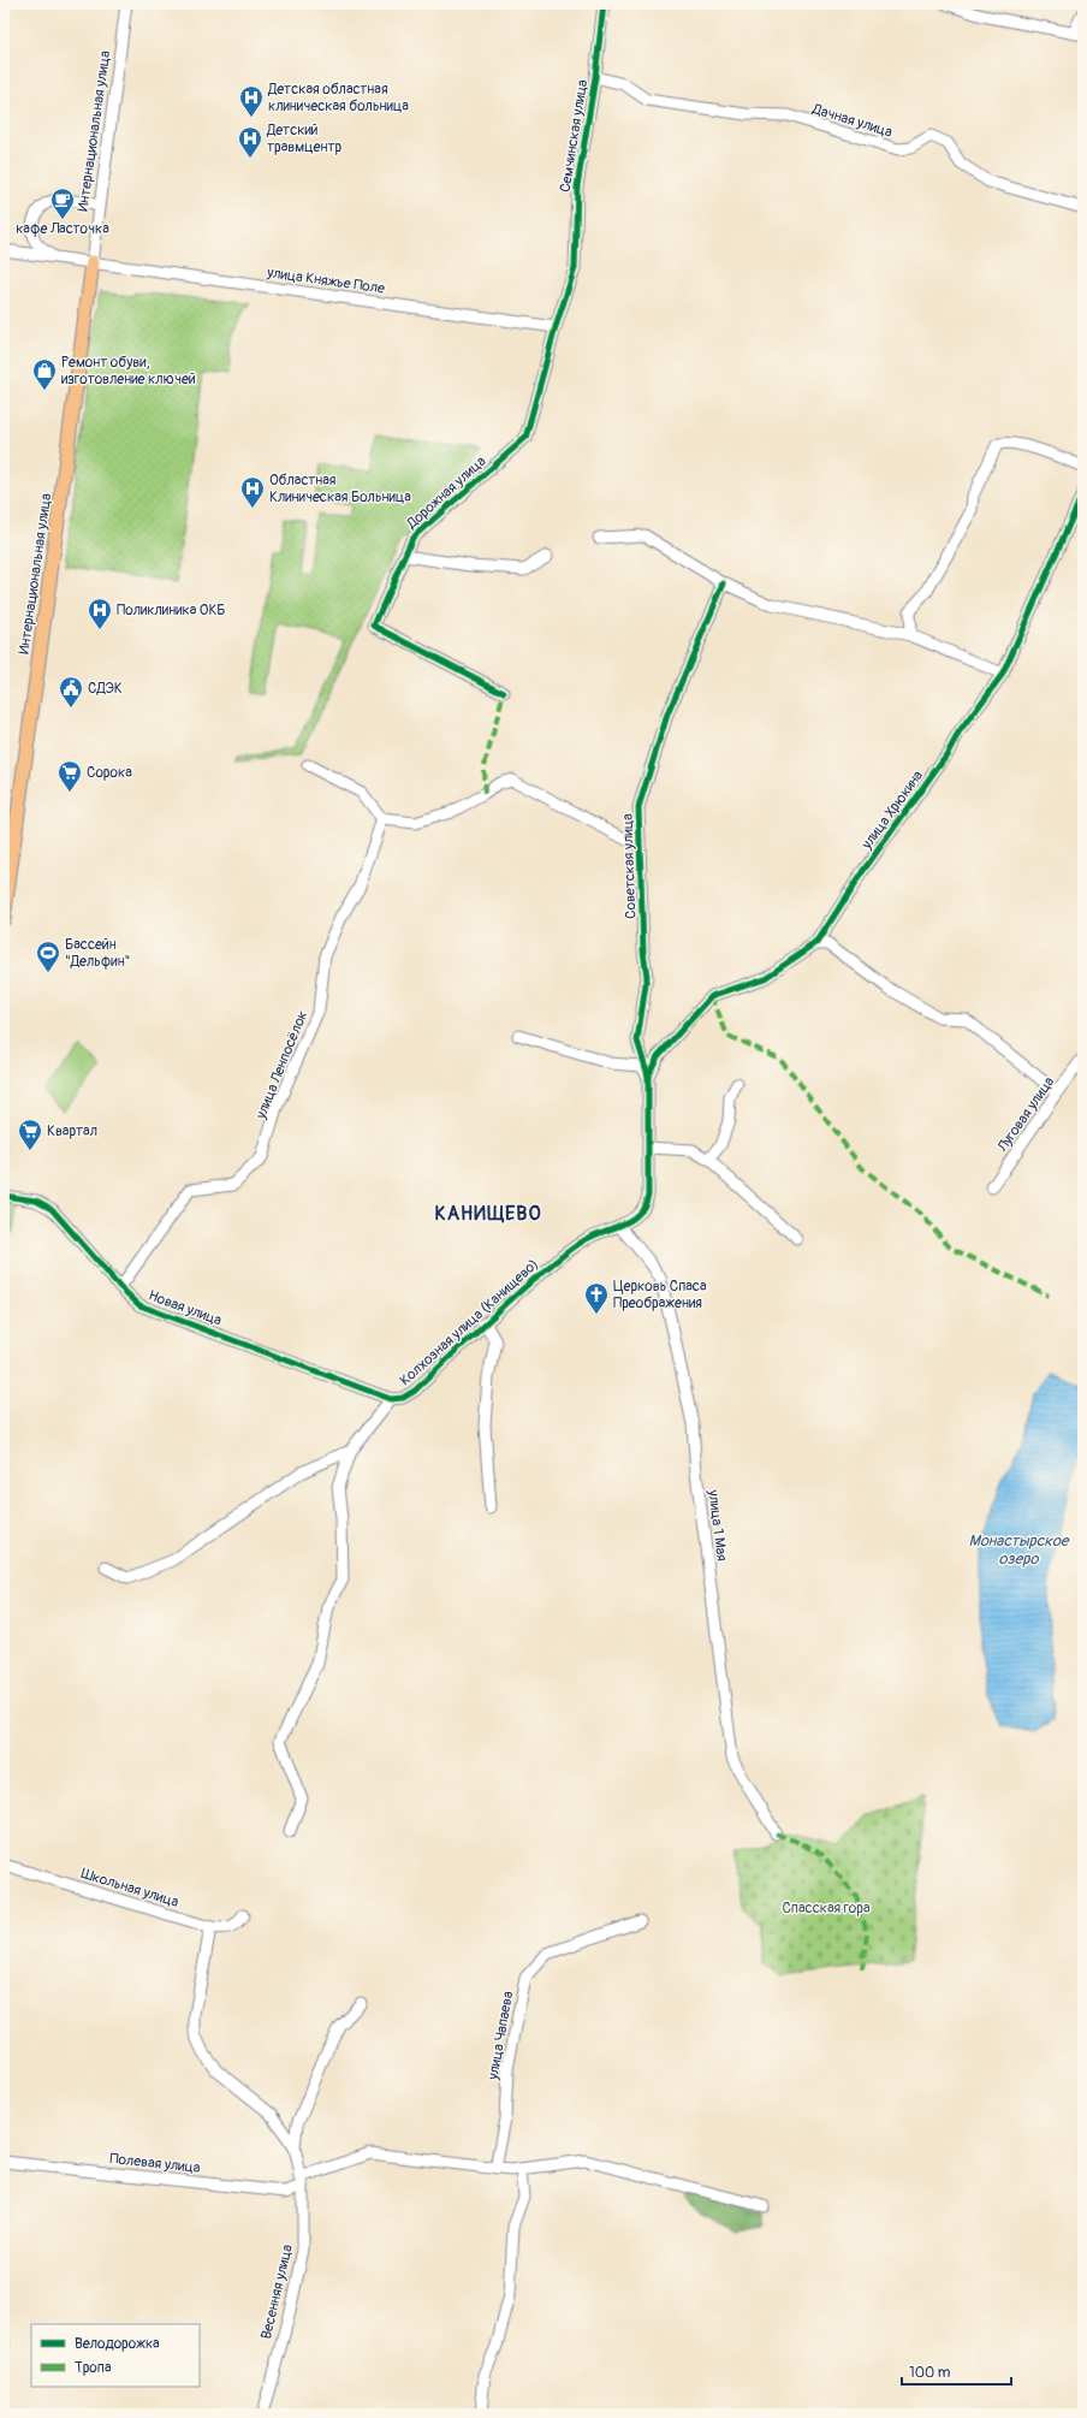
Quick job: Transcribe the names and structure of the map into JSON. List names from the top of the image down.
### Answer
{
  "streets": {
    "main road": ["Интернациональная улица"],
    "street": [
      "Дачная улица",
      "Семчинская улица",
      "улица Княжье Поле",
      "Дорожная улица",
      "улица Хрюкина",
      "Советская улица",
      "улица Ленпосёлок",
      "Луговая улица",
      "Новая улица",
      "Колхозная улица (Канищево)",
      "улица 1 Мая",
      "Школьная улица",
      "улица Чапаева",
      "Полевая улица",
      "Весенняя улица"
    ]
  },
  "crossings": [
    ["Дачная улица", "Семчинская улица"],
    ["Интернациональная улица", "улица Княжье Поле"],
    ["Семчинская улица", "улица Княжье Поле"],
    ["Семчинская улица", "Дорожная улица"],
    ["улица Княжье Поле", "Дорожная улица"],
    ["улица Хрюкина", "Советская улица"],
    ["улица Ленпосёлок", "Новая улица"],
    ["Новая улица", "Колхозная улица (Канищево)"],
    ["Колхозная улица (Канищево)", "улица 1 Мая"],
    ["Школьная улица", "Весенняя улица"],
    ["Полевая улица", "Весенняя улица"]
  ],
  "districts": ["КАНИЩЕВО"],
  "water": ["Монастырское озеро"],
  "parks": ["Спасская гора"],
  "places": {
    "hospital": [
      "Детская областная клиническая больница",
      "Детский травмцентр",
      "Областная Клиническая Больница",
      "Поликлиника ОКБ"
    ],
    "cafe": ["кафе Ласточка"],
    "shop": ["Ремонт обуви, изготовление ключей"],
    "public building": ["СДЭК"],
    "supermarket": ["Сорока", "Квартал"],
    "sports": ["Бассейн \"Дельфин\""],
    "church": ["Церковь Спаса Преображения"]
  },
  "legend": ["Велодорожка", "Тропа"],
  "scale_bar": "100 m"
}
